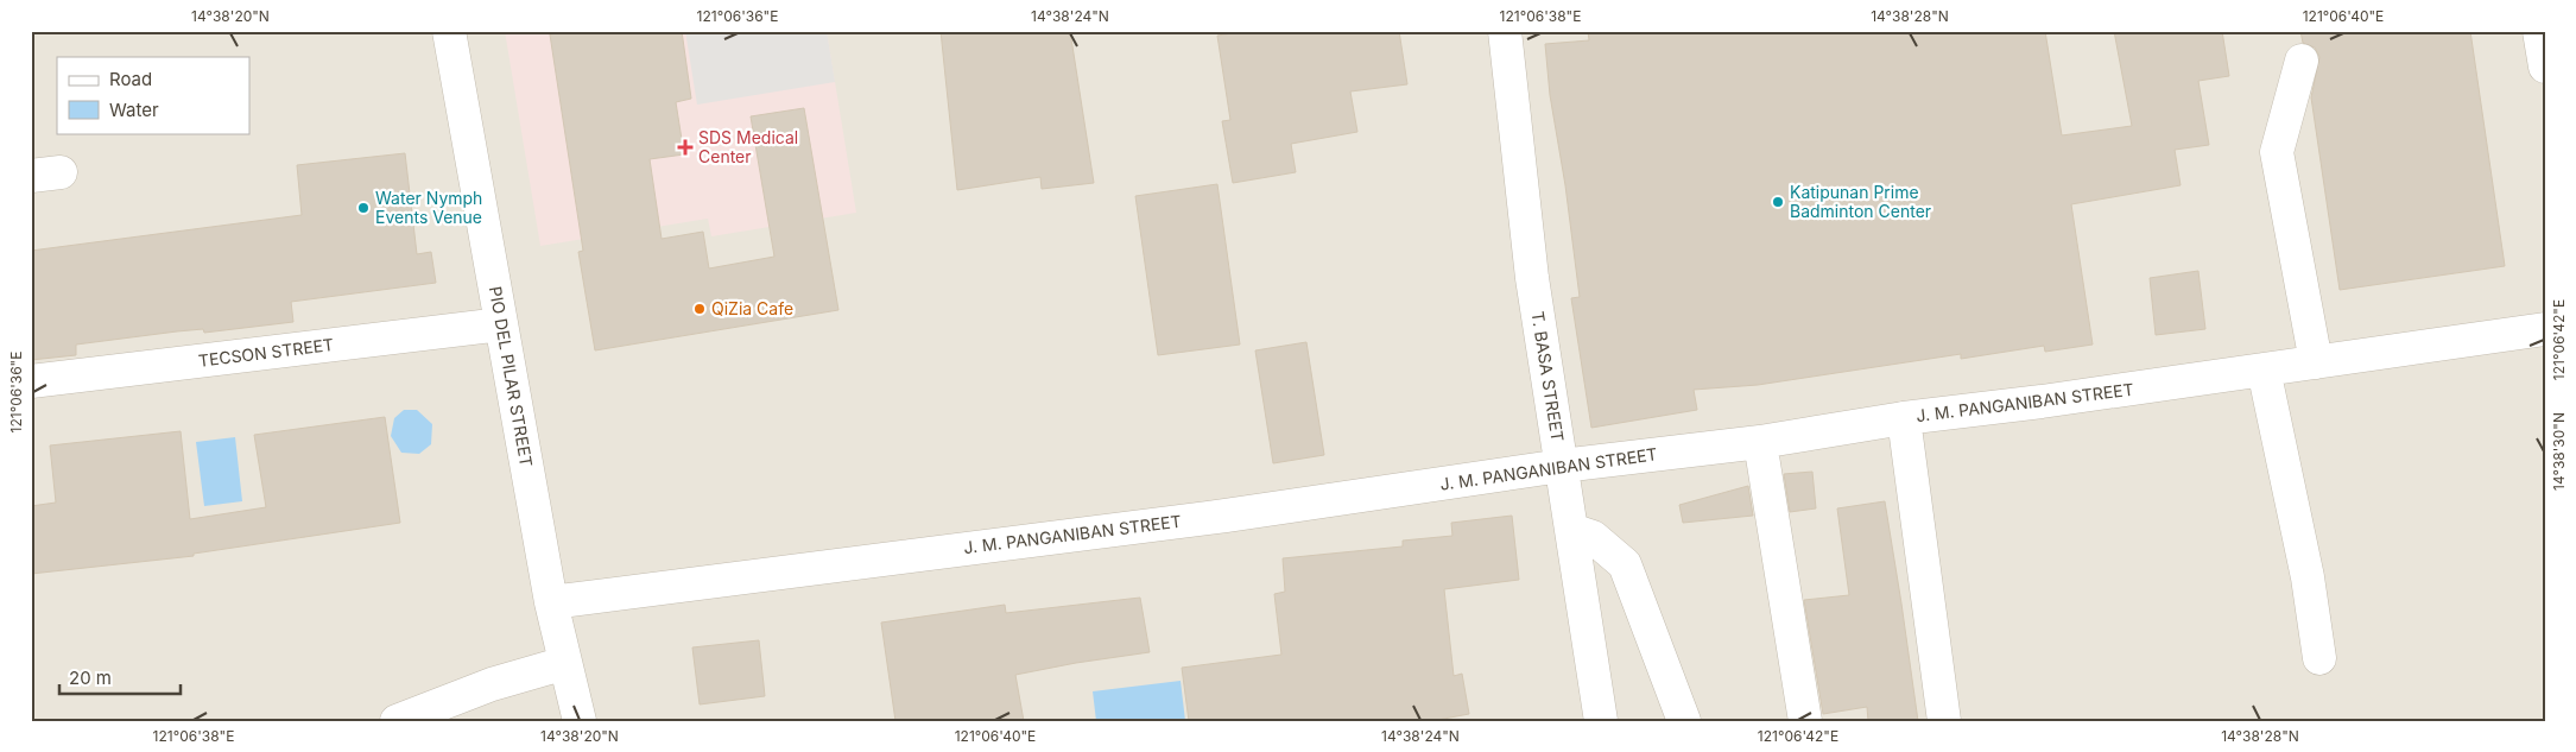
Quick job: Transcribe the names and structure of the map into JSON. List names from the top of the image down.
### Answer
{
  "streets": {
    "street": [
      "TECSON STREET",
      "PIO DEL PILAR STREET",
      "T. BASA STREET",
      "J. M. PANGANIBAN STREET"
    ]
  },
  "crossings": [
    ["TECSON STREET", "PIO DEL PILAR STREET"],
    ["PIO DEL PILAR STREET", "J. M. PANGANIBAN STREET"],
    ["T. BASA STREET", "J. M. PANGANIBAN STREET"]
  ],
  "places": {
    "health": ["SDS Medical Center"],
    "other": ["Katipunan Prime Badminton Center", "Water Nymph Events Venue", "QiZia Cafe"]
  },
  "legend": ["Road", "Water"],
  "scale_bar": "20 m",
  "coordinates": [
    "14°38'20\"N",
    "121°06'36\"E",
    "14°38'24\"N",
    "121°06'38\"E",
    "14°38'28\"N",
    "121°06'40\"E",
    "121°06'42\"E",
    "14°38'30\"N"
  ]
}
